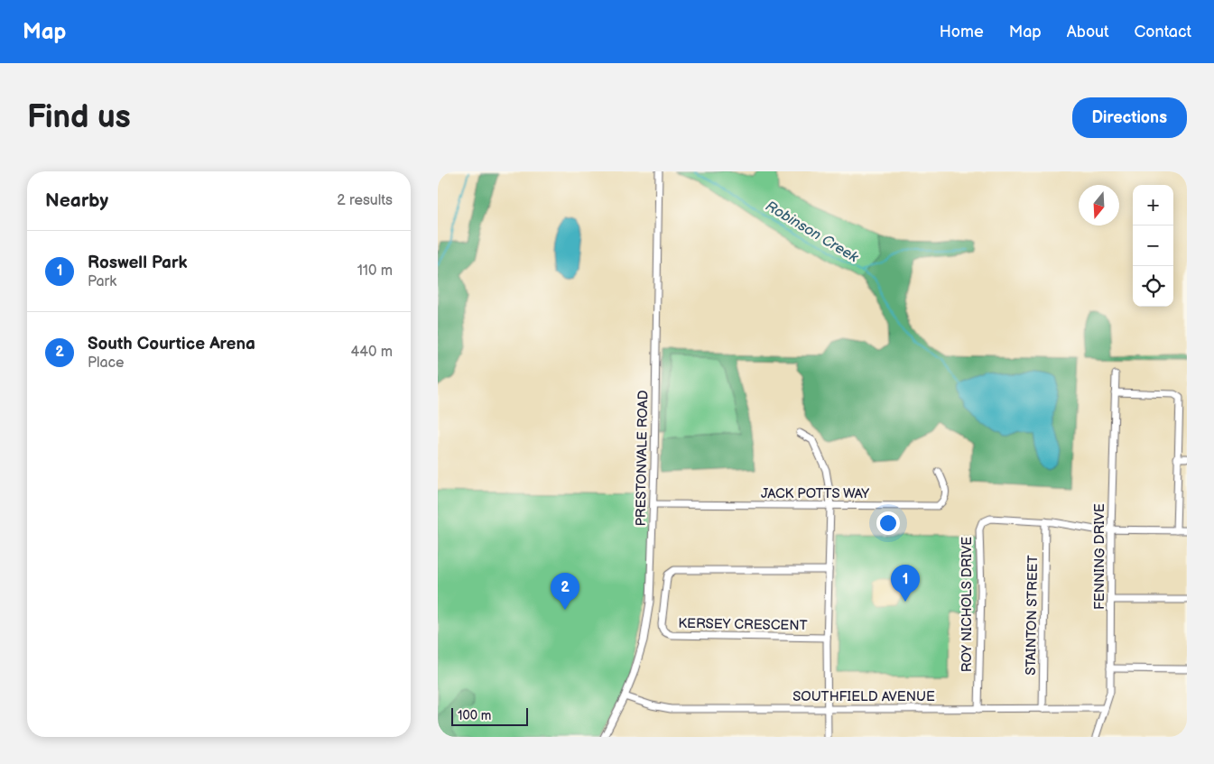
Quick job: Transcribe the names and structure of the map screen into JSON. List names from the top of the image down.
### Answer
{
  "streets": {
    "street": [
      "PRESTONVALE ROAD",
      "JACK POTTS WAY",
      "FENNING DRIVE",
      "ROY NICHOLS DRIVE",
      "STAINTON STREET",
      "KERSEY CRESCENT",
      "SOUTHFIELD AVENUE"
    ]
  },
  "crossings": [
    ["PRESTONVALE ROAD", "JACK POTTS WAY"],
    ["PRESTONVALE ROAD", "SOUTHFIELD AVENUE"],
    ["FENNING DRIVE", "ROY NICHOLS DRIVE"],
    ["FENNING DRIVE", "SOUTHFIELD AVENUE"],
    ["ROY NICHOLS DRIVE", "STAINTON STREET"],
    ["ROY NICHOLS DRIVE", "SOUTHFIELD AVENUE"],
    ["STAINTON STREET", "SOUTHFIELD AVENUE"]
  ],
  "water": ["Robinson Creek"],
  "scale_bar": "100 m",
  "north": "bottom",
  "page": {
    "header": "Map",
    "nav": [
      "Home",
      "Map",
      "About",
      "Contact"
    ],
    "buttons": "Directions",
    "title": "Find us",
    "heading": ["Nearby", "2 results"],
    "map_buttons": ["+", "−"],
    "list": [
      {
        "mark": "1",
        "name": "Roswell Park",
        "note": "Park",
        "value": "110 m"
      },
      {
        "mark": "2",
        "name": "South Courtice Arena",
        "note": "Place",
        "value": "440 m"
      }
    ],
    "pins": ["1", "2"],
    "scale": "100 m"
  }
}
